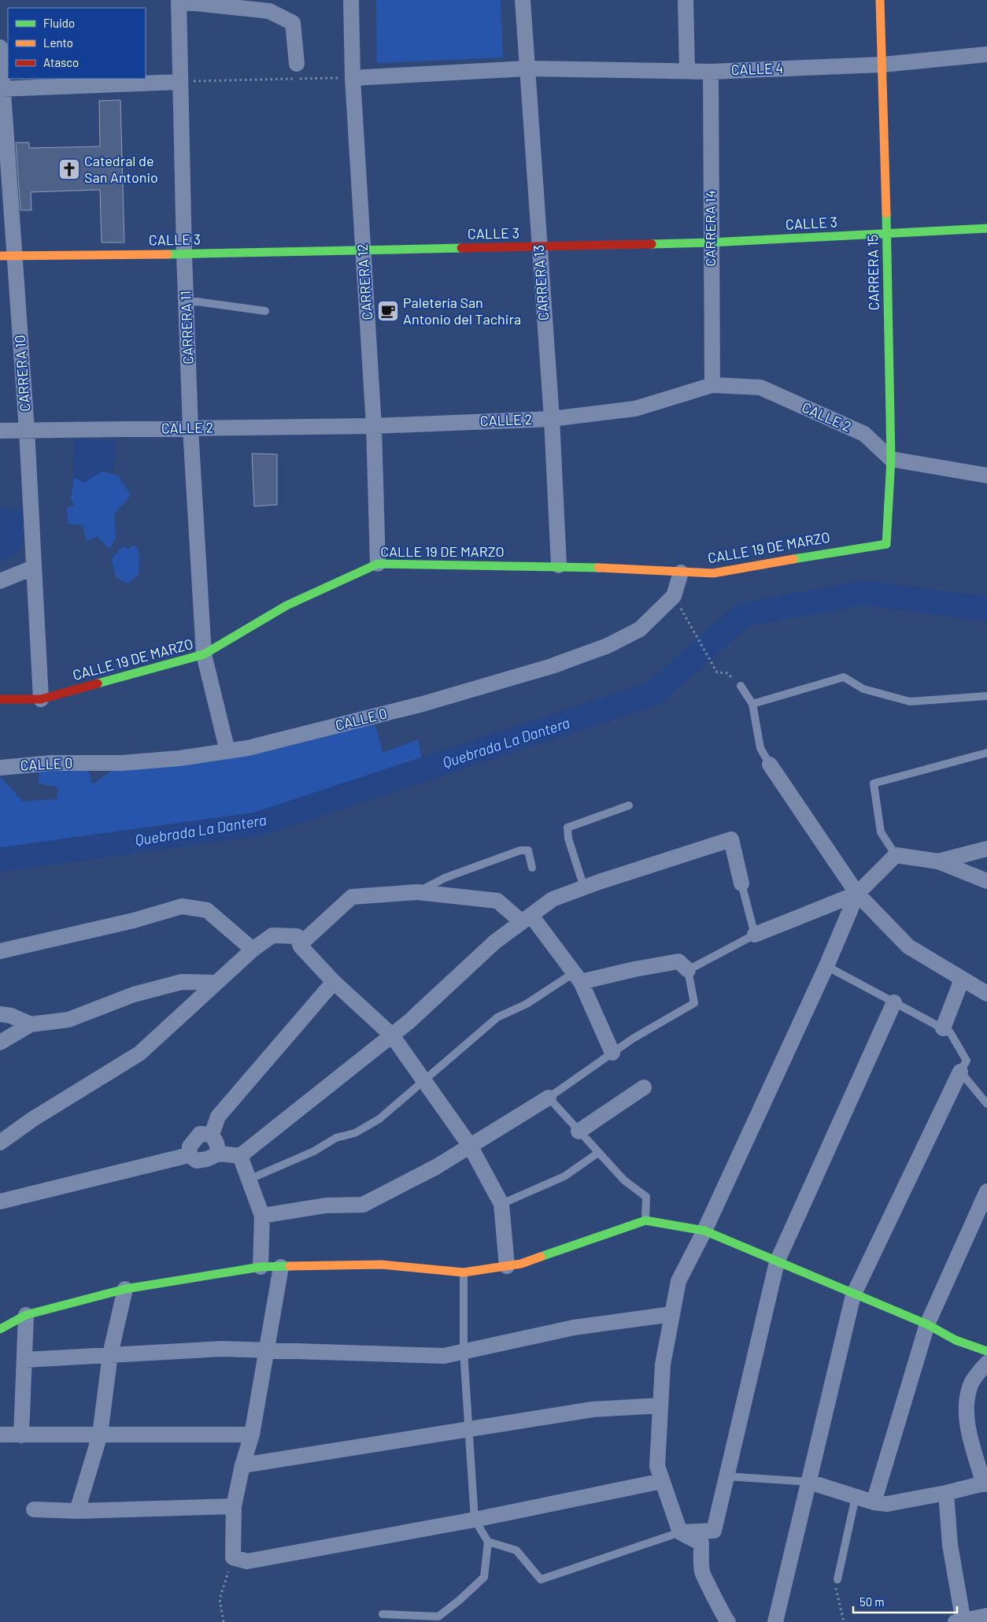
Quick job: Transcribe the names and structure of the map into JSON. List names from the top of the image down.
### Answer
{
  "streets": {
    "street": [
      "CALLE 4",
      "CALLE 3",
      "CARRERA 14",
      "CARRERA 15",
      "CARRERA 12",
      "CARRERA 13",
      "CARRERA 11",
      "CARRERA 10",
      "CALLE 2",
      "CALLE 19 DE MARZO",
      "CALLE 0"
    ]
  },
  "crossings": [
    ["CALLE 4", "CARRERA 14"],
    ["CALLE 4", "CARRERA 15"],
    ["CALLE 4", "CARRERA 12"],
    ["CALLE 4", "CARRERA 13"],
    ["CALLE 3", "CARRERA 14"],
    ["CALLE 3", "CARRERA 15"],
    ["CALLE 3", "CARRERA 12"],
    ["CALLE 3", "CARRERA 13"],
    ["CALLE 3", "CARRERA 11"],
    ["CALLE 3", "CARRERA 10"],
    ["CARRERA 14", "CALLE 2"],
    ["CARRERA 15", "CALLE 2"],
    ["CARRERA 15", "CALLE 19 DE MARZO"],
    ["CARRERA 12", "CALLE 2"],
    ["CARRERA 12", "CALLE 19 DE MARZO"],
    ["CARRERA 13", "CALLE 2"],
    ["CARRERA 13", "CALLE 19 DE MARZO"],
    ["CARRERA 11", "CALLE 2"],
    ["CARRERA 11", "CALLE 19 DE MARZO"],
    ["CARRERA 11", "CALLE 0"],
    ["CARRERA 10", "CALLE 2"],
    ["CARRERA 10", "CALLE 19 DE MARZO"],
    ["CALLE 19 DE MARZO", "CALLE 0"]
  ],
  "water": ["Quebrada La Dantera"],
  "places": {
    "church": ["Catedral de San Antonio"],
    "cafe": ["Paletería San Antonio del Tachira"]
  },
  "legend": ["Fluido", "Lento", "Atasco"],
  "scale_bar": "50 m"
}
